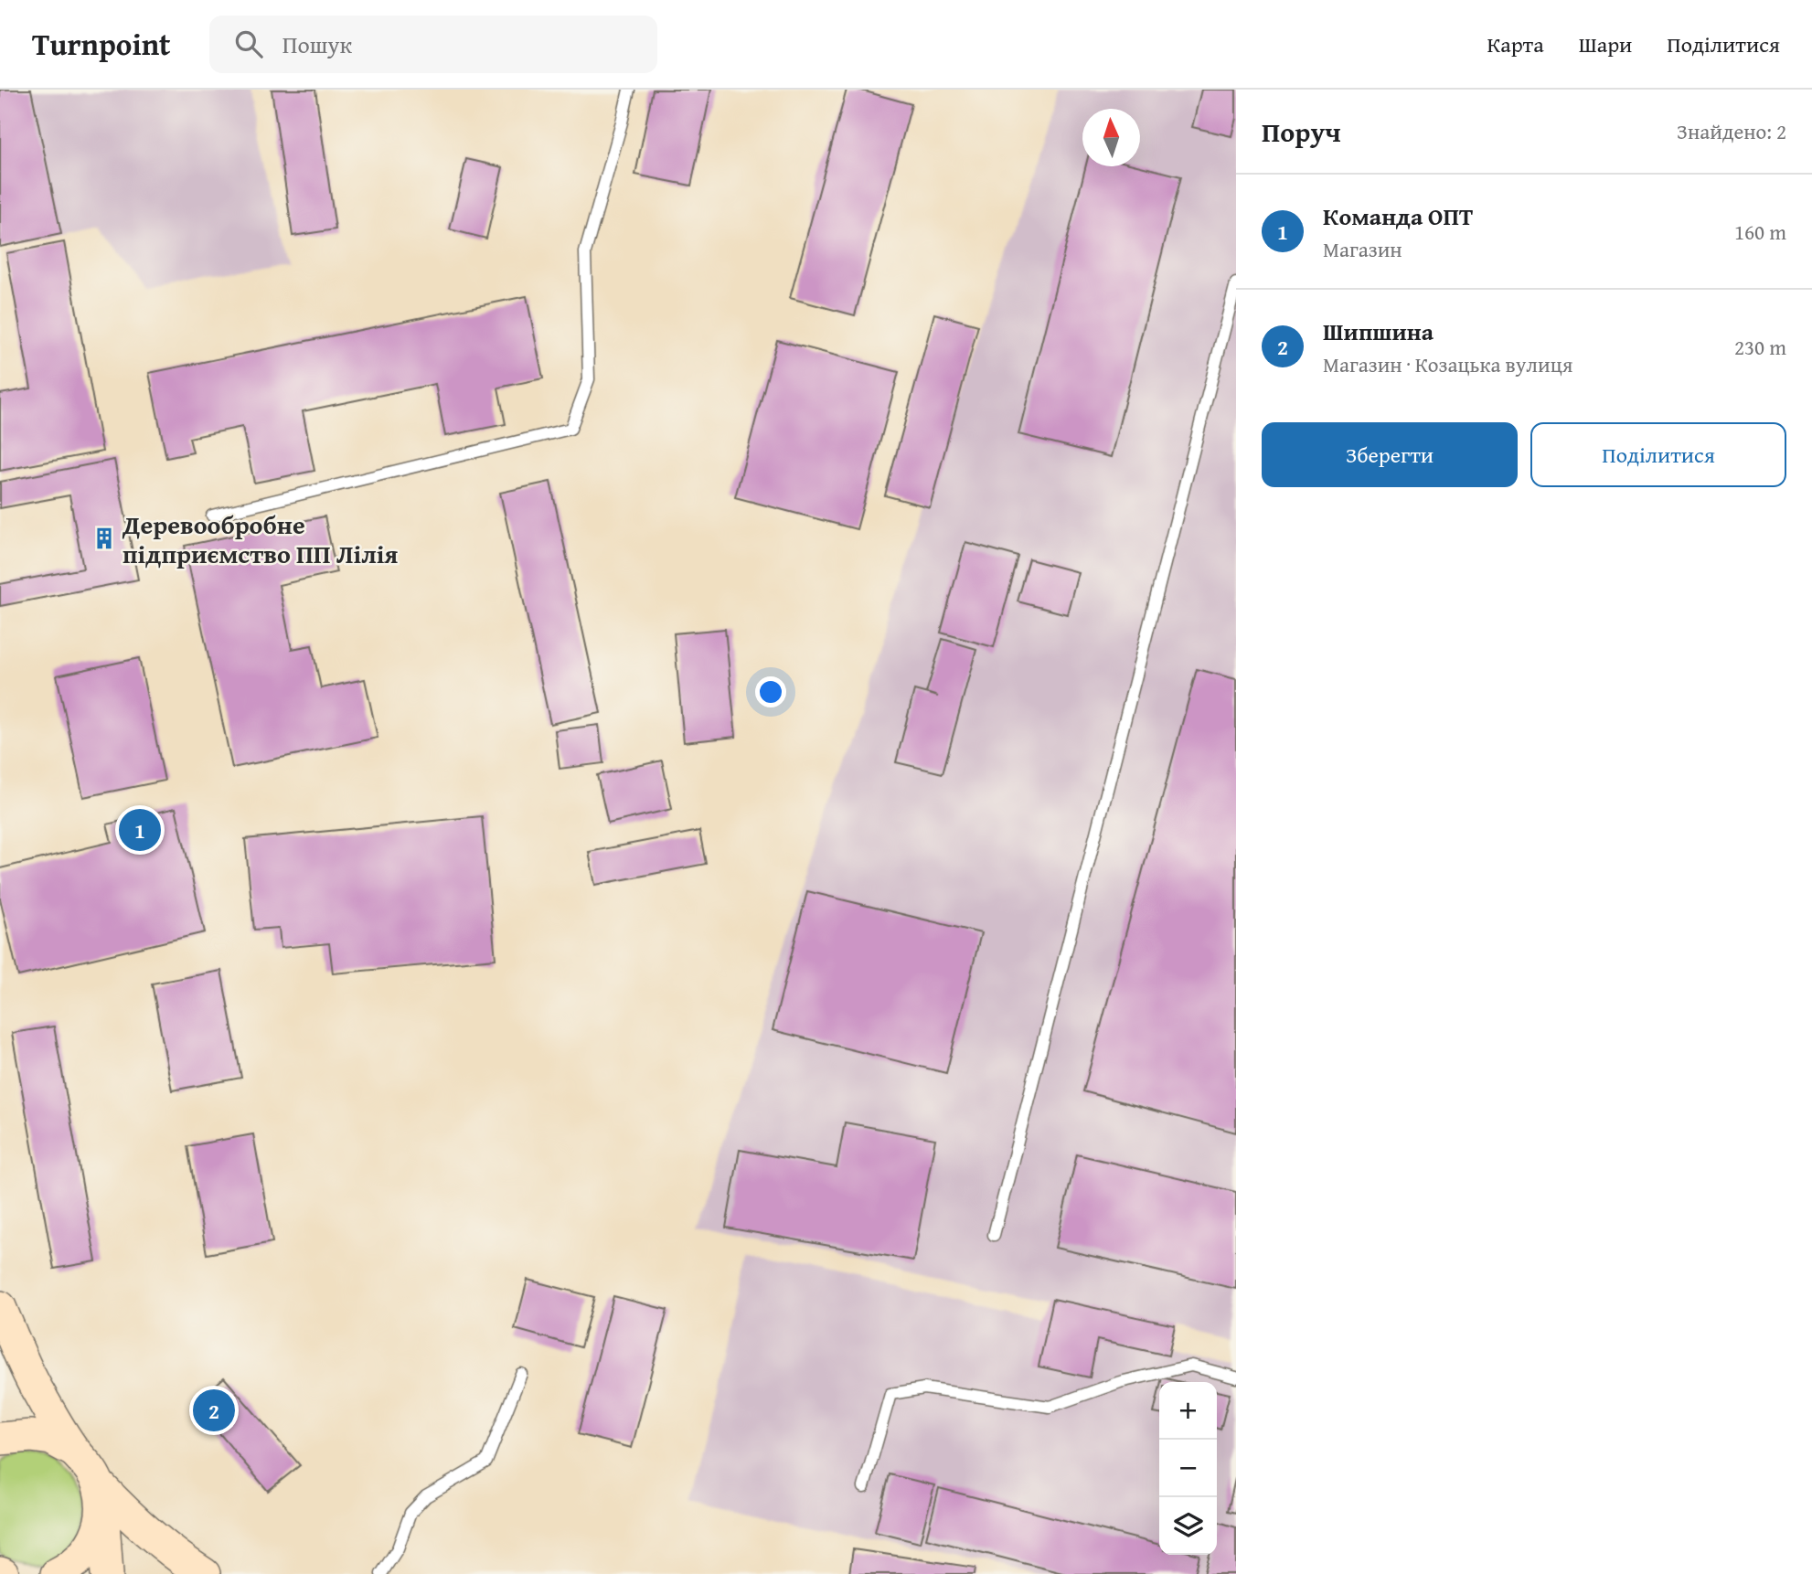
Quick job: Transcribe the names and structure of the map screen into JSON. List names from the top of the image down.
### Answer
{
  "places": {
    "building": ["Деревообробне підприємство ПП Лілія"]
  },
  "north": "top",
  "page": {
    "header": "Turnpoint",
    "search": "Пошук",
    "nav": ["Карта", "Шари", "Поділитися"],
    "heading": ["Поруч", "Знайдено: 2"],
    "list": [
      {
        "mark": "1",
        "name": "Команда ОПТ",
        "note": "Магазин",
        "value": "160 m"
      },
      {
        "mark": "2",
        "name": "Шипшина",
        "note": "Магазин · Козацька вулиця",
        "value": "230 m"
      }
    ],
    "buttons": ["Зберегти", "Поділитися"],
    "pins": ["1", "2"],
    "map_buttons": ["+", "−"]
  }
}
